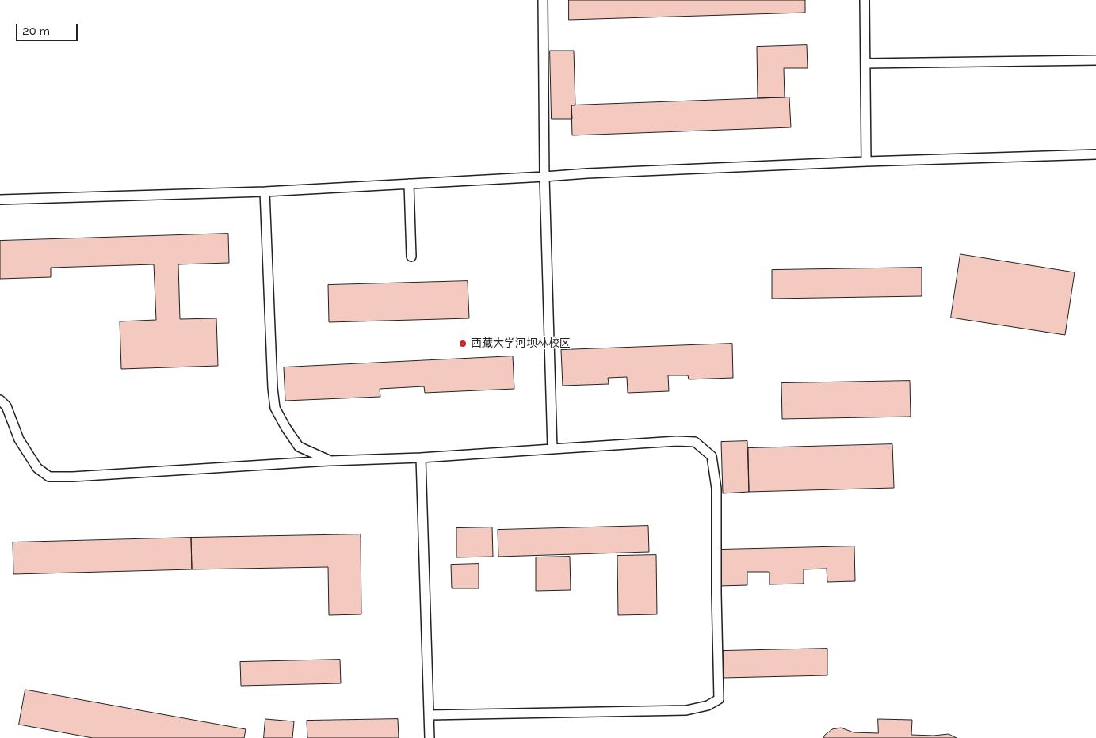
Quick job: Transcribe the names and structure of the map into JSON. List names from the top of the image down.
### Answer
{
  "places": ["西藏大学河坝林校区"],
  "scale_bar": "20 m"
}
